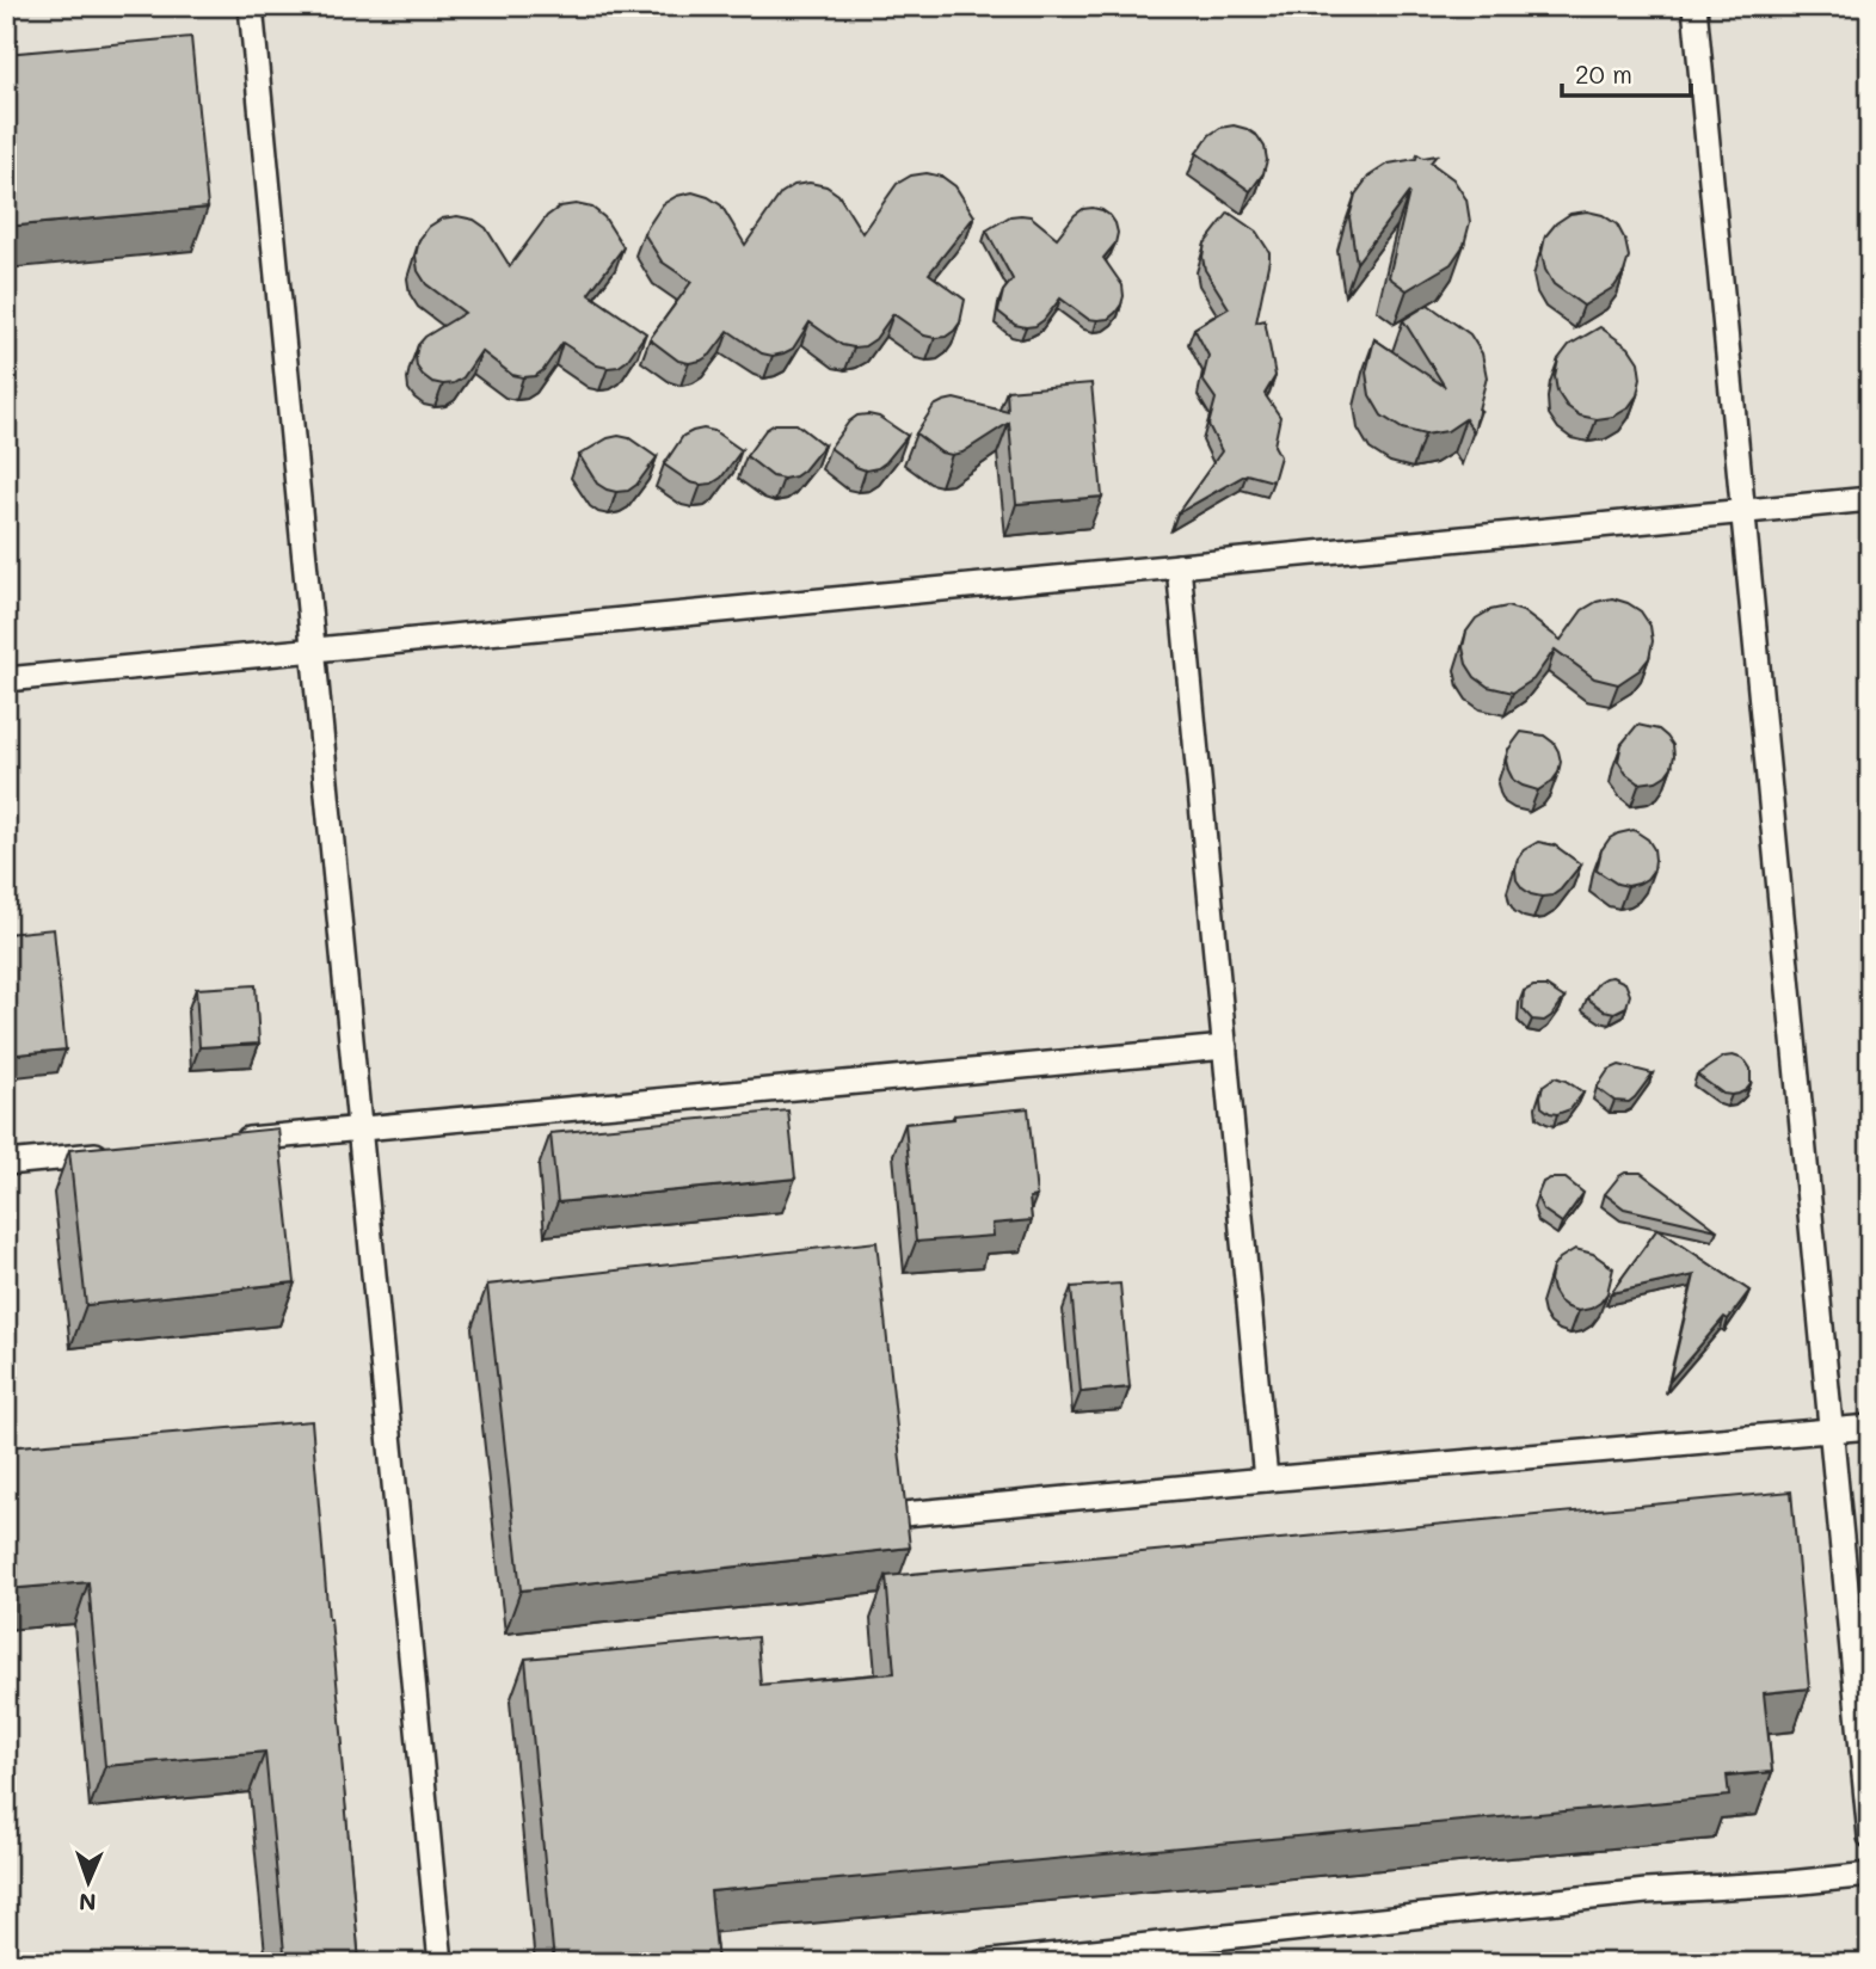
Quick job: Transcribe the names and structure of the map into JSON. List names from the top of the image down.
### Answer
{
  "scale_bar": "20 m",
  "north": "bottom"
}
